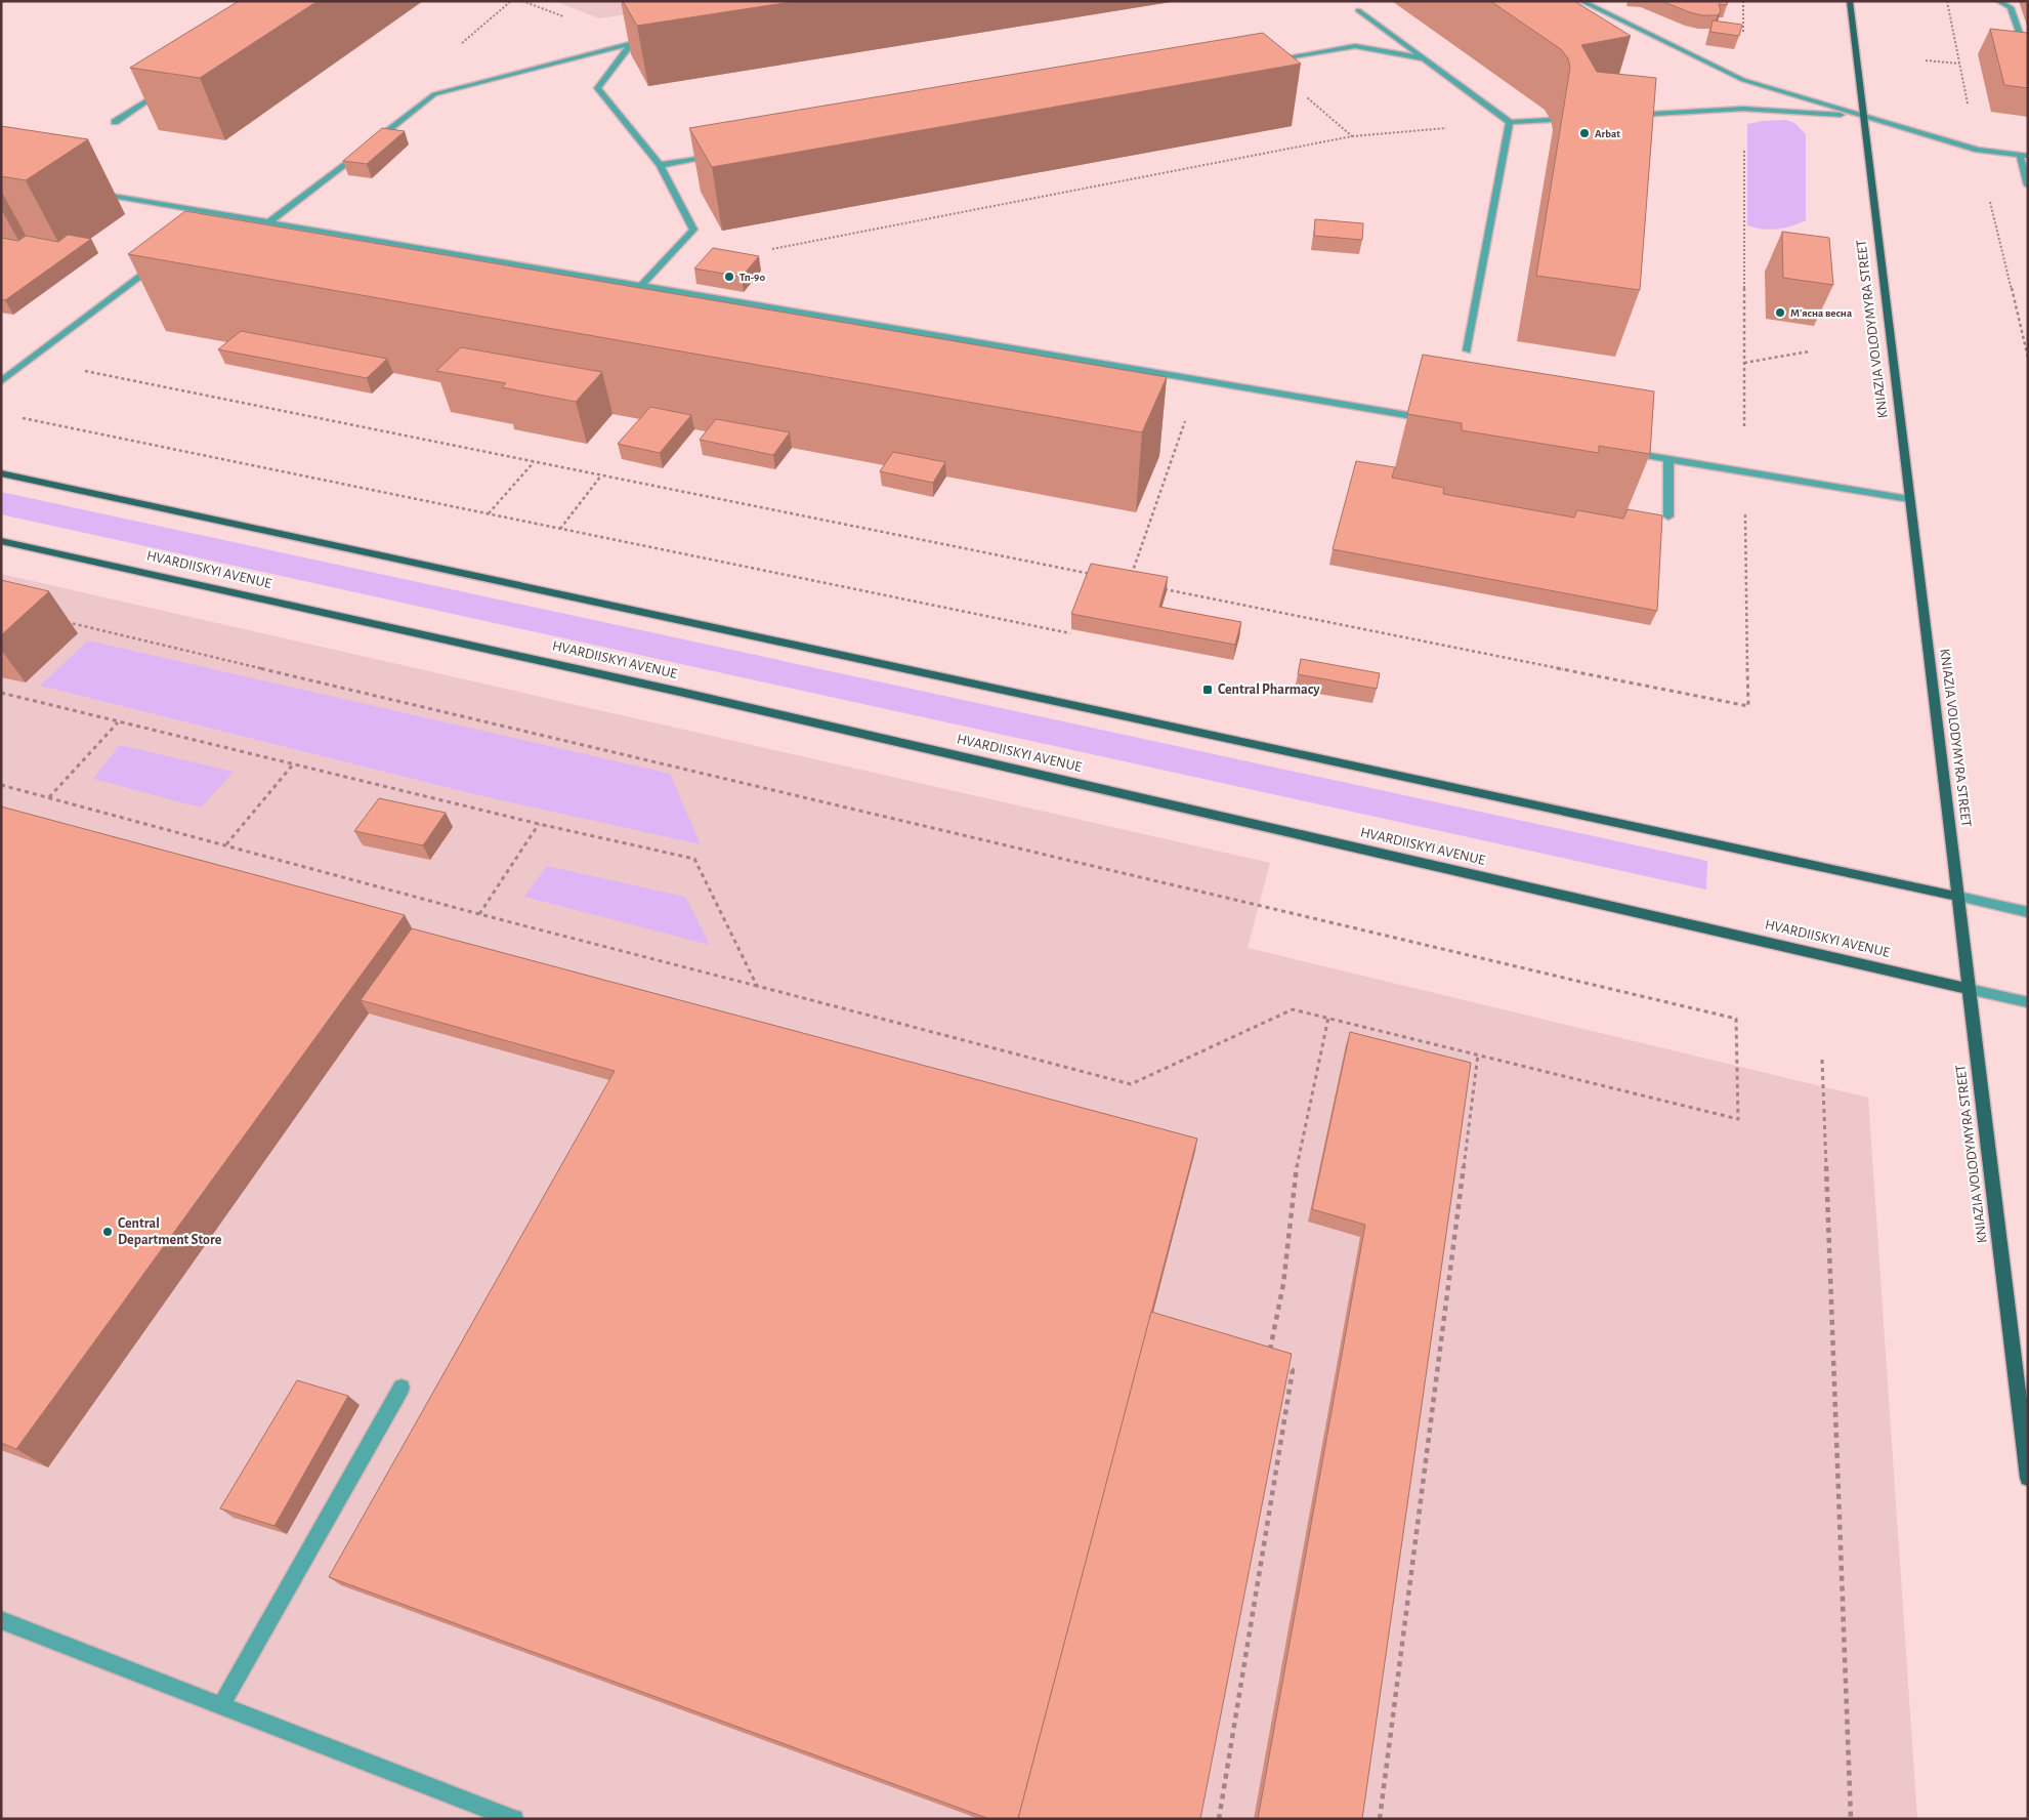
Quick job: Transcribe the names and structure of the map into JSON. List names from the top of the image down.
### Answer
{
  "streets": {
    "main road": ["KNIAZIA VOLODYMYRA STREET", "HVARDIISKYI AVENUE"]
  },
  "crossings": [
    ["KNIAZIA VOLODYMYRA STREET", "HVARDIISKYI AVENUE"]
  ],
  "places": {
    "other": [
      "Arbat",
      "Тп-90",
      "М'ясна весна",
      "Central Department Store"
    ],
    "transit": ["Central Pharmacy"]
  }
}
